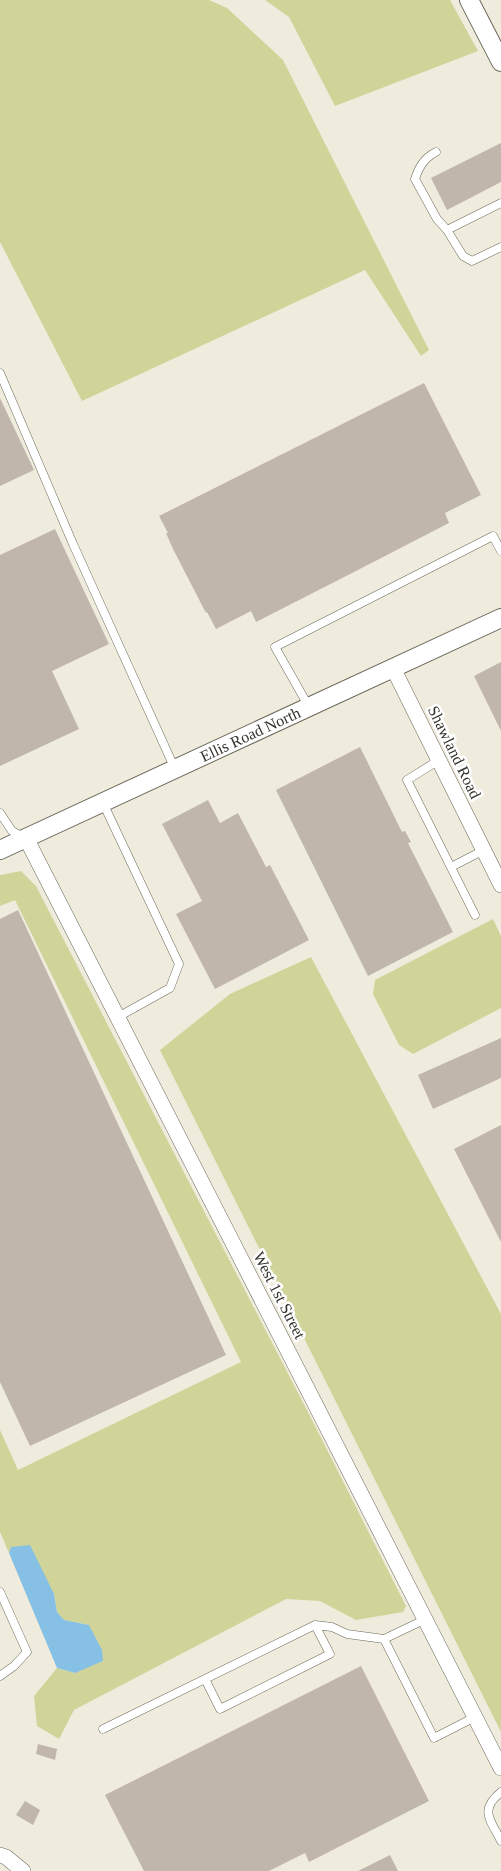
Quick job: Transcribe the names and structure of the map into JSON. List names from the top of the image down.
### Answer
{
  "streets": {
    "street": ["Ellis Road North", "Shawland Road", "West 1st Street"]
  },
  "crossings": [
    ["Ellis Road North", "Shawland Road"],
    ["Ellis Road North", "West 1st Street"]
  ]
}
